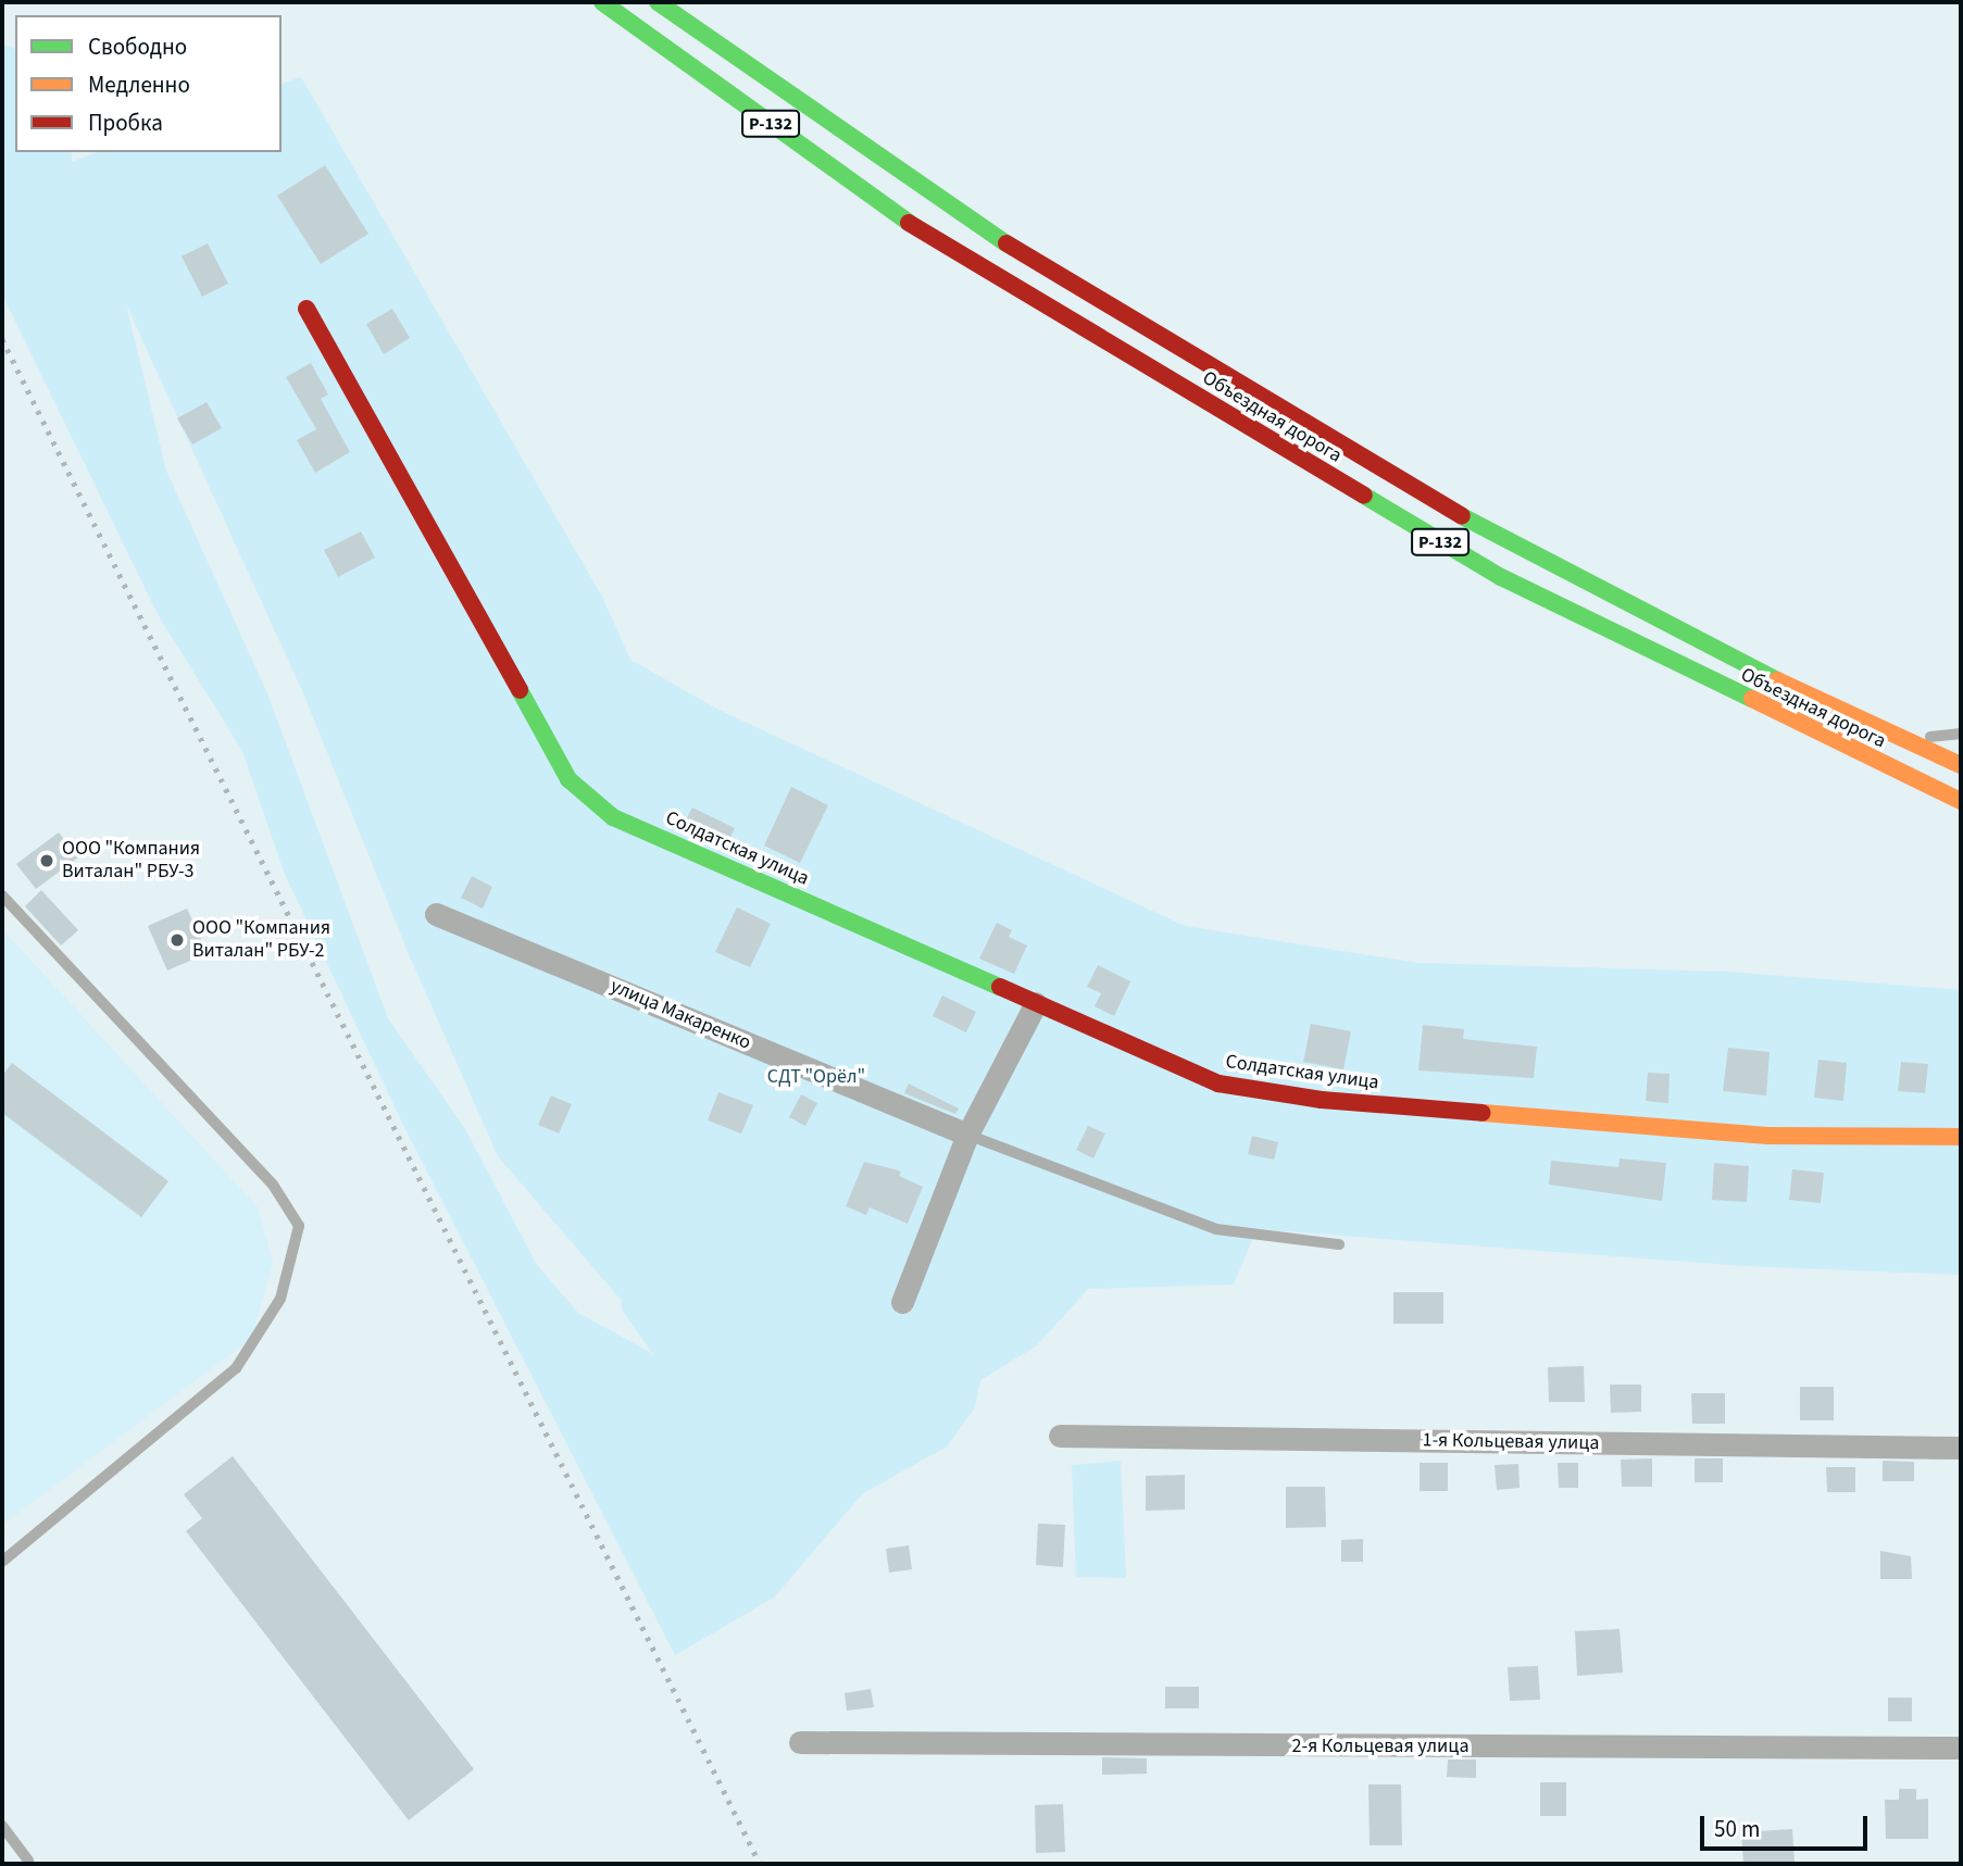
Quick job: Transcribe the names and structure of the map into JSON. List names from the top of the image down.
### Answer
{
  "streets": {
    "main road": ["Р-132", "Объездная дорога", "Солдатская улица"],
    "street": ["улица Макаренко", "1-я Кольцевая улица", "2-я Кольцевая улица"]
  },
  "parks": ["СДТ \"Орёл\""],
  "places": ["ООО \"Компания Виталан\" РБУ-3", "ООО \"Компания Виталан\" РБУ-2"],
  "legend": ["Свободно", "Медленно", "Пробка"],
  "scale_bar": "50 m"
}
